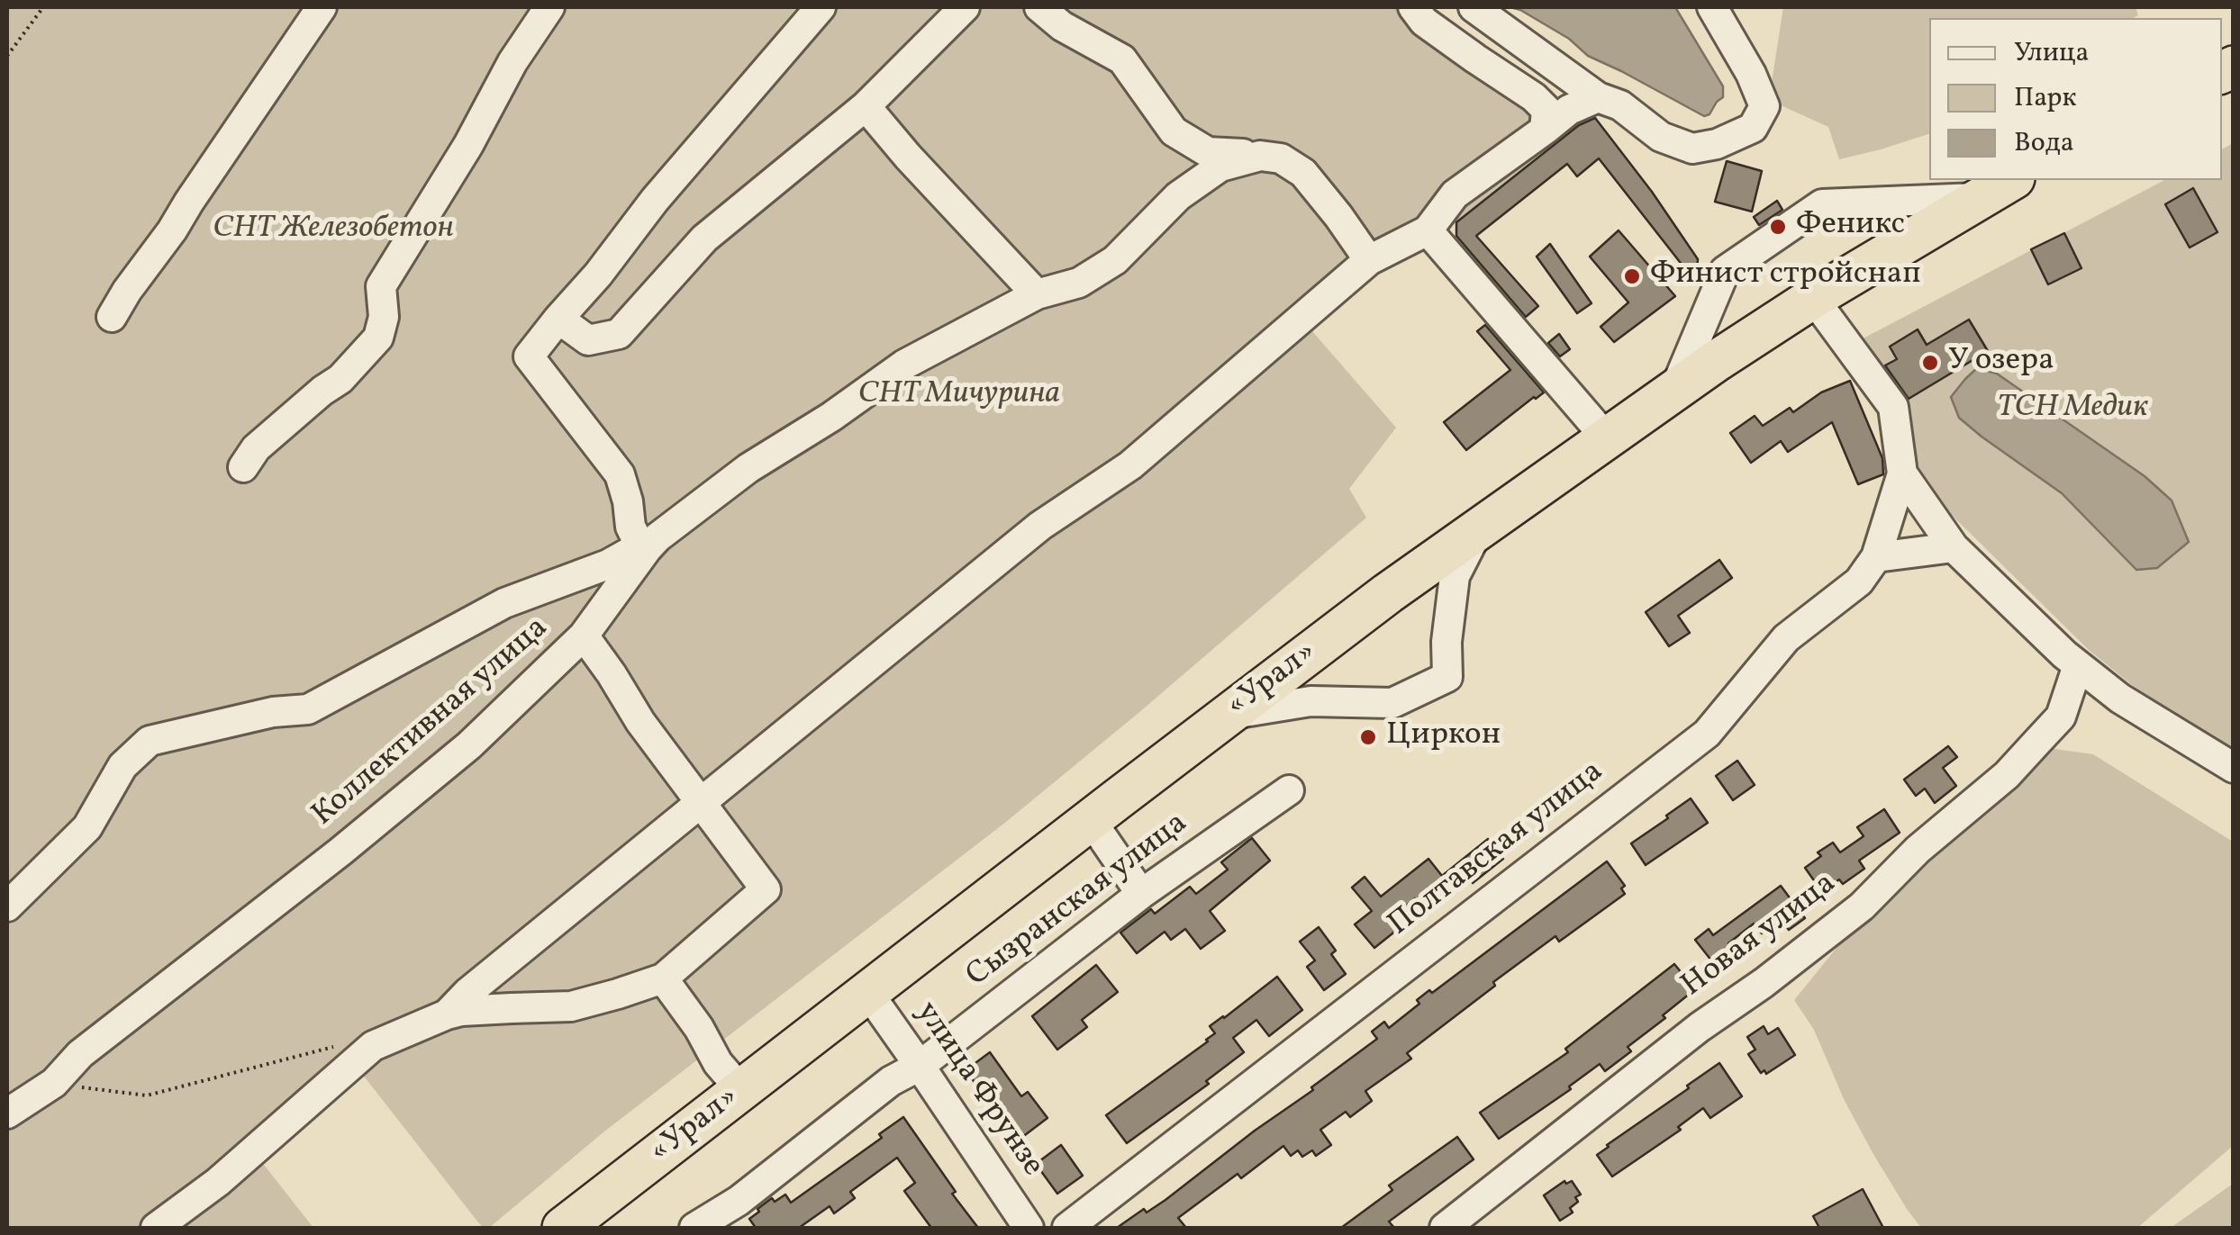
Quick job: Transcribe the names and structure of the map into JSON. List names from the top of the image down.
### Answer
{
  "streets": {
    "highway": ["«Урал»"],
    "street": [
      "Коллективная улица",
      "Полтавская улица",
      "Сызранская улица",
      "Новая улица",
      "улица Фрунзе"
    ]
  },
  "crossings": [
    ["«Урал»", "улица Фрунзе"],
    ["Сызранская улица", "улица Фрунзе"]
  ],
  "parks": ["СНТ Железобетон", "СНТ Мичурина", "ТСН Медик"],
  "places": [
    "Феникс",
    "Финист стройснап",
    "У озера",
    "Циркон"
  ],
  "legend": ["Улица", "Парк", "Вода"]
}
